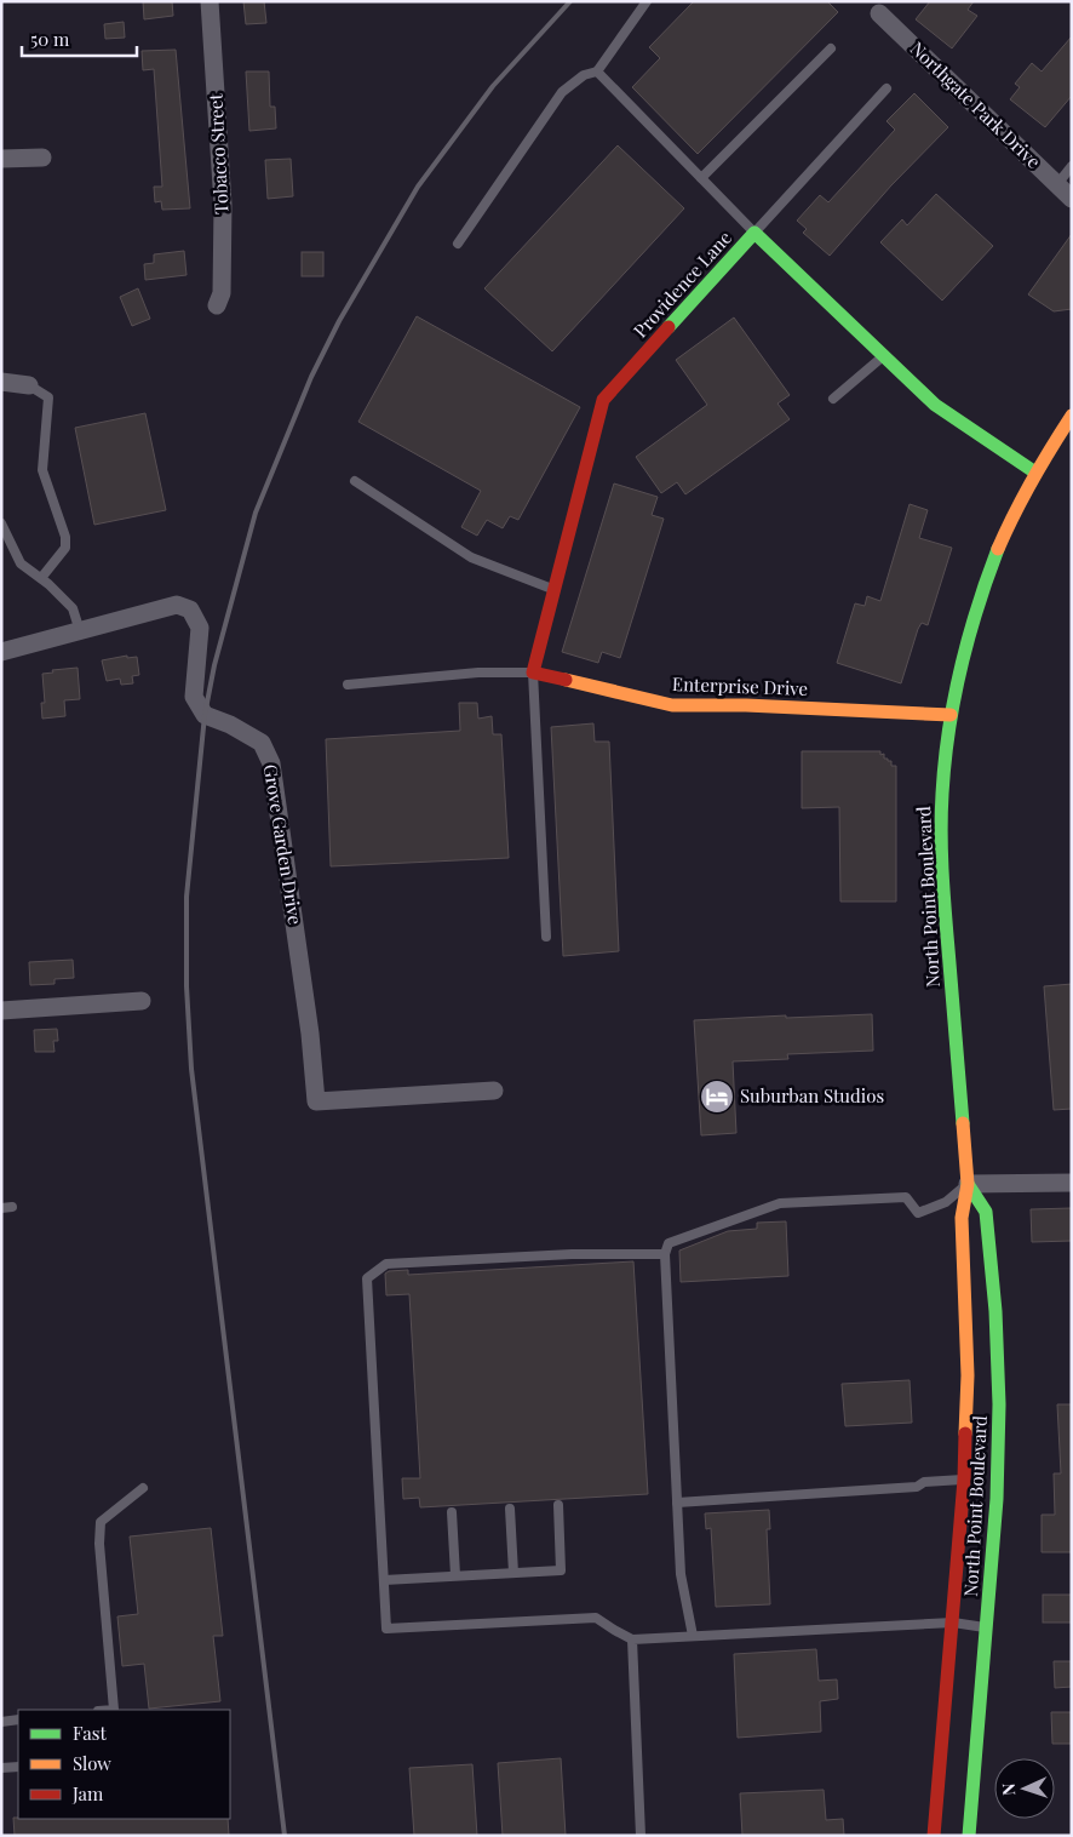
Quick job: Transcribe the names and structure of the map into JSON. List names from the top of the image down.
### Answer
{
  "streets": {
    "main road": ["Providence Lane", "Enterprise Drive", "North Point Boulevard"],
    "street": ["Northgate Park Drive", "Tobacco Street", "Grove Garden Drive"]
  },
  "crossings": [
    ["Providence Lane", "Enterprise Drive"],
    ["Providence Lane", "North Point Boulevard"],
    ["Enterprise Drive", "North Point Boulevard"]
  ],
  "places": {
    "hotel": ["Suburban Studios"]
  },
  "legend": ["Fast", "Slow", "Jam"],
  "scale_bar": "50 m",
  "north": "left"
}
